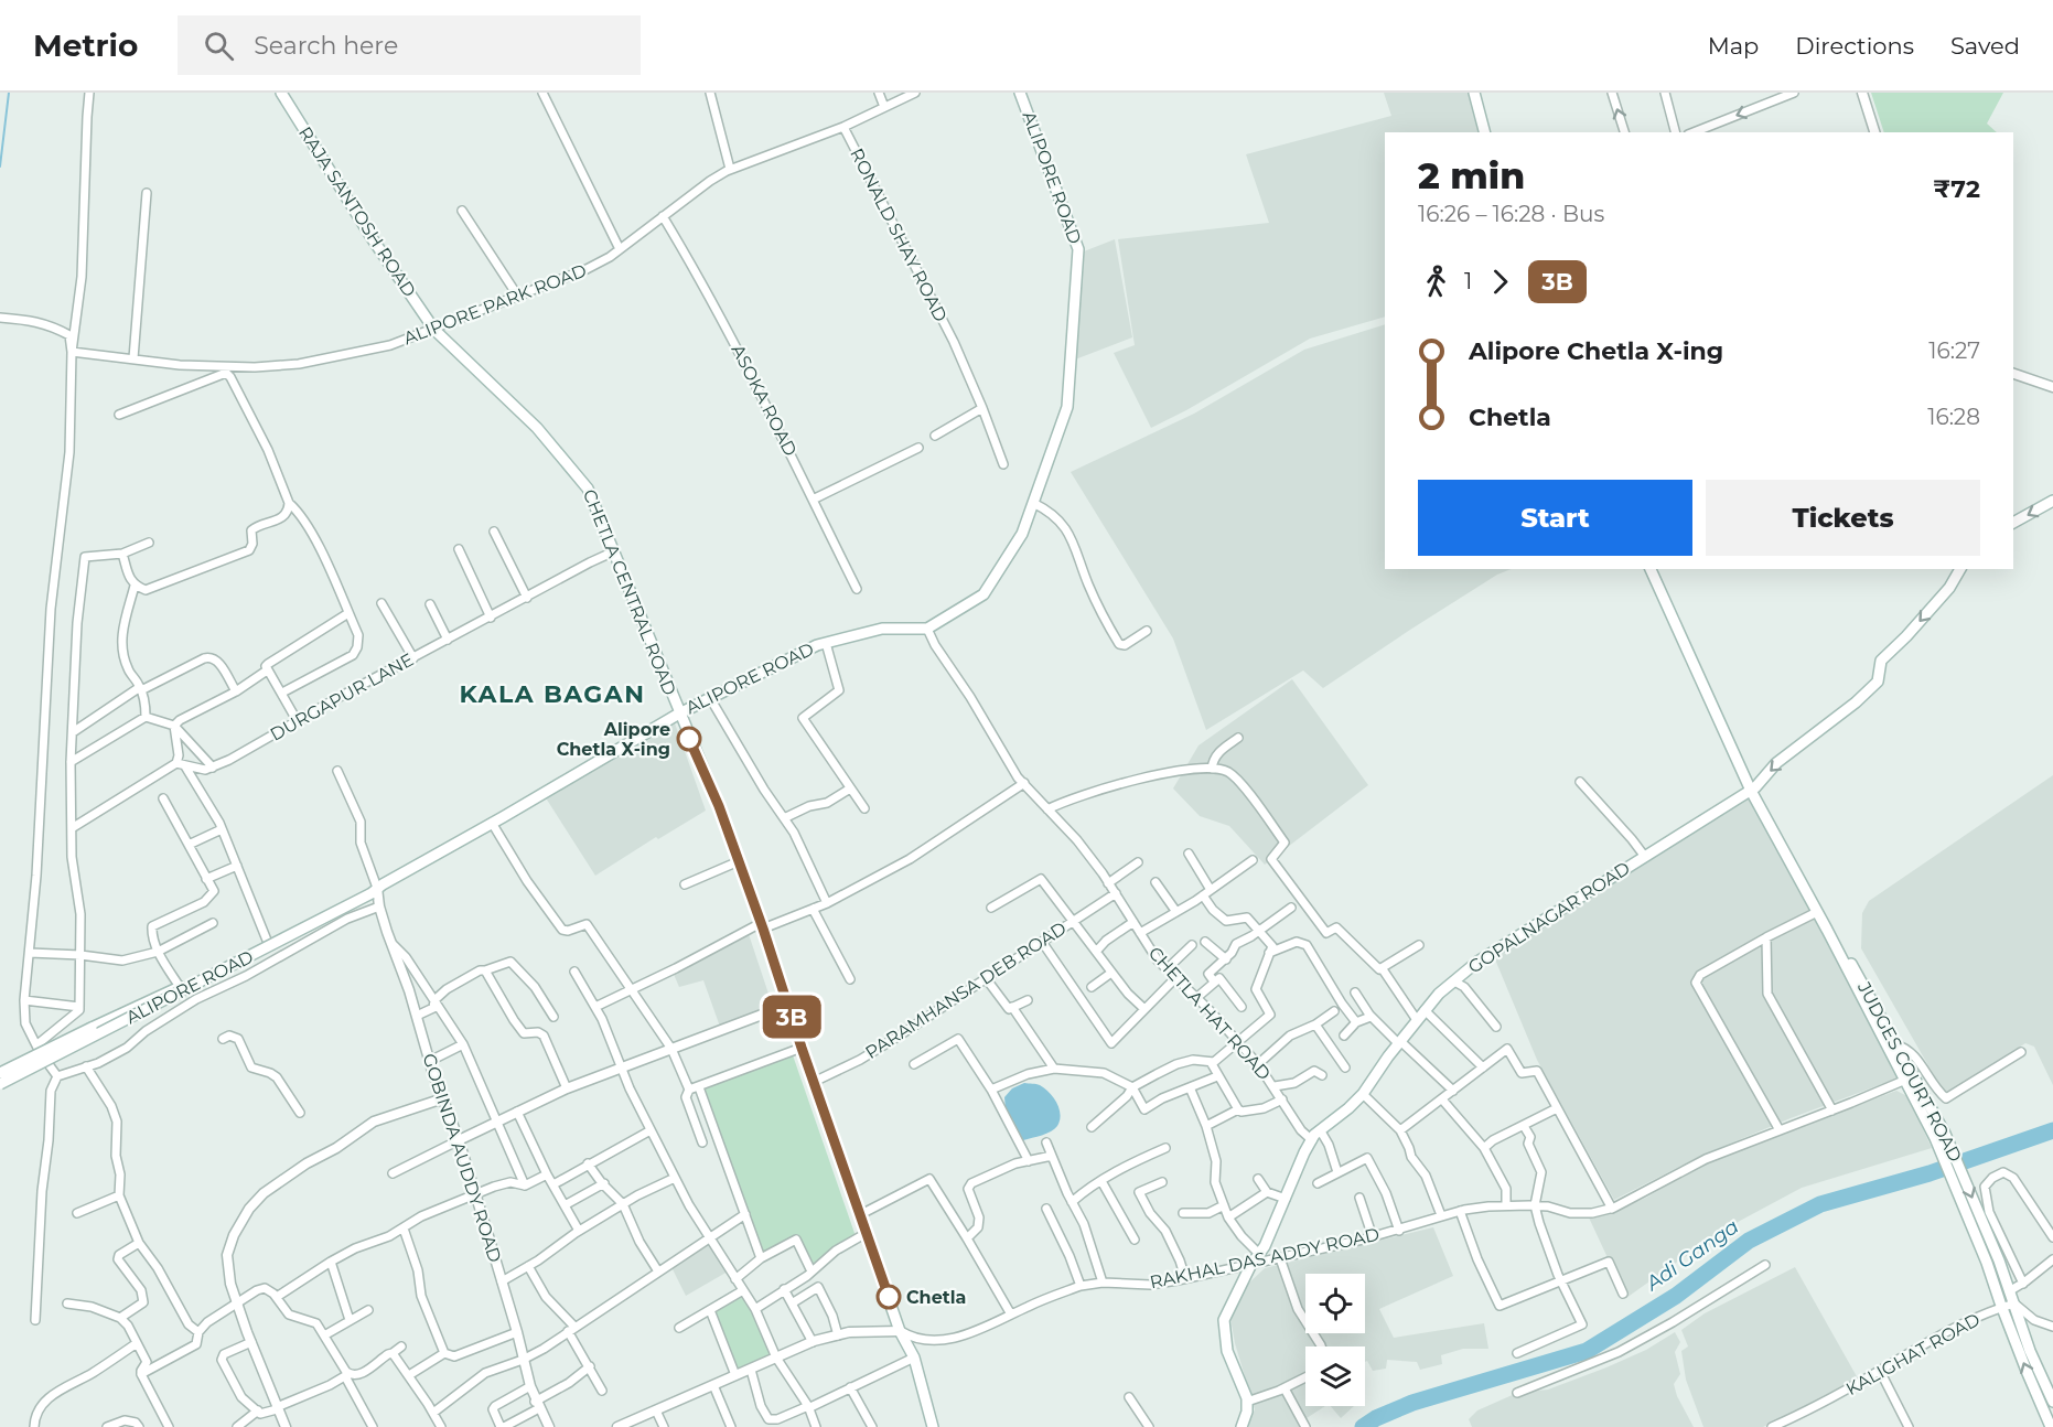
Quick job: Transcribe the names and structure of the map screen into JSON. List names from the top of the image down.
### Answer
{
  "streets": {
    "main road": [
      "ALIPORE ROAD",
      "RAJA SANTOSH ROAD",
      "CHETLA CENTRAL ROAD",
      "GOPALNAGAR ROAD",
      "JUDGES COURT ROAD"
    ],
    "street": [
      "RONALD SHAY ROAD",
      "ALIPORE PARK ROAD",
      "ASOKA ROAD",
      "DURGAPUR LANE",
      "PARAMHANSA DEB ROAD",
      "CHETLA HAT ROAD",
      "GOBINDA AUDDY ROAD",
      "RAKHAL DAS ADDY ROAD",
      "KALIGHAT ROAD"
    ]
  },
  "crossings": [
    ["ALIPORE ROAD", "CHETLA CENTRAL ROAD"],
    ["ALIPORE ROAD", "CHETLA HAT ROAD"],
    ["ALIPORE ROAD", "GOBINDA AUDDY ROAD"],
    ["RAJA SANTOSH ROAD", "ALIPORE PARK ROAD"],
    ["RAJA SANTOSH ROAD", "CHETLA CENTRAL ROAD"],
    ["RONALD SHAY ROAD", "ALIPORE PARK ROAD"],
    ["ALIPORE PARK ROAD", "ASOKA ROAD"],
    ["ALIPORE PARK ROAD", "CHETLA CENTRAL ROAD"],
    ["CHETLA CENTRAL ROAD", "DURGAPUR LANE"],
    ["CHETLA CENTRAL ROAD", "PARAMHANSA DEB ROAD"],
    ["CHETLA CENTRAL ROAD", "RAKHAL DAS ADDY ROAD"],
    ["GOPALNAGAR ROAD", "CHETLA HAT ROAD"],
    ["GOPALNAGAR ROAD", "JUDGES COURT ROAD"],
    ["GOPALNAGAR ROAD", "RAKHAL DAS ADDY ROAD"],
    ["PARAMHANSA DEB ROAD", "CHETLA HAT ROAD"],
    ["JUDGES COURT ROAD", "KALIGHAT ROAD"]
  ],
  "districts": ["KALA BAGAN"],
  "water": ["Adi Ganga"],
  "places": ["Alipore Chetla X-ing", "Chetla"],
  "lines": ["bus line 3B"],
  "page": {
    "header": "Metrio",
    "search": "Search here",
    "nav": ["Map", "Directions", "Saved"],
    "on_map": "3B",
    "heading": ["2 min", "16:26 – 16:28 · Bus", "₹72"],
    "legs": ["1", "3B"],
    "list": [
      {
        "name": "Alipore Chetla X-ing",
        "value": "16:27"
      },
      {
        "name": "Chetla",
        "value": "16:28"
      }
    ],
    "buttons": ["Start", "Tickets"]
  }
}
